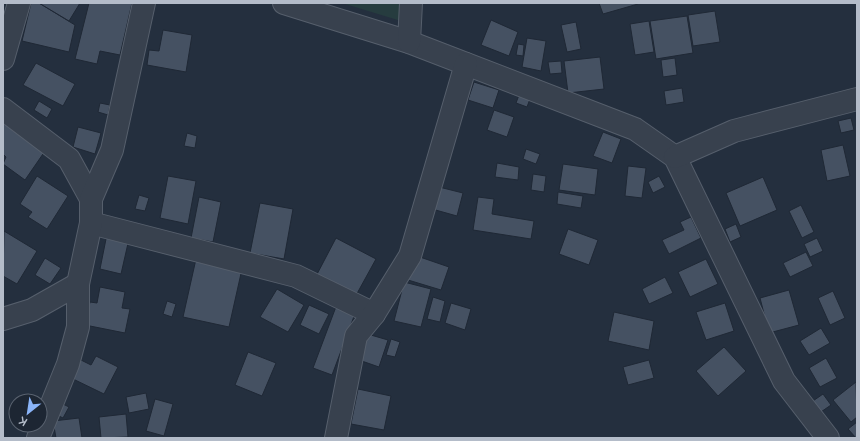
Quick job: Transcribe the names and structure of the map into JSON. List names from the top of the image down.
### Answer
{
  "north": "bottom left"
}
